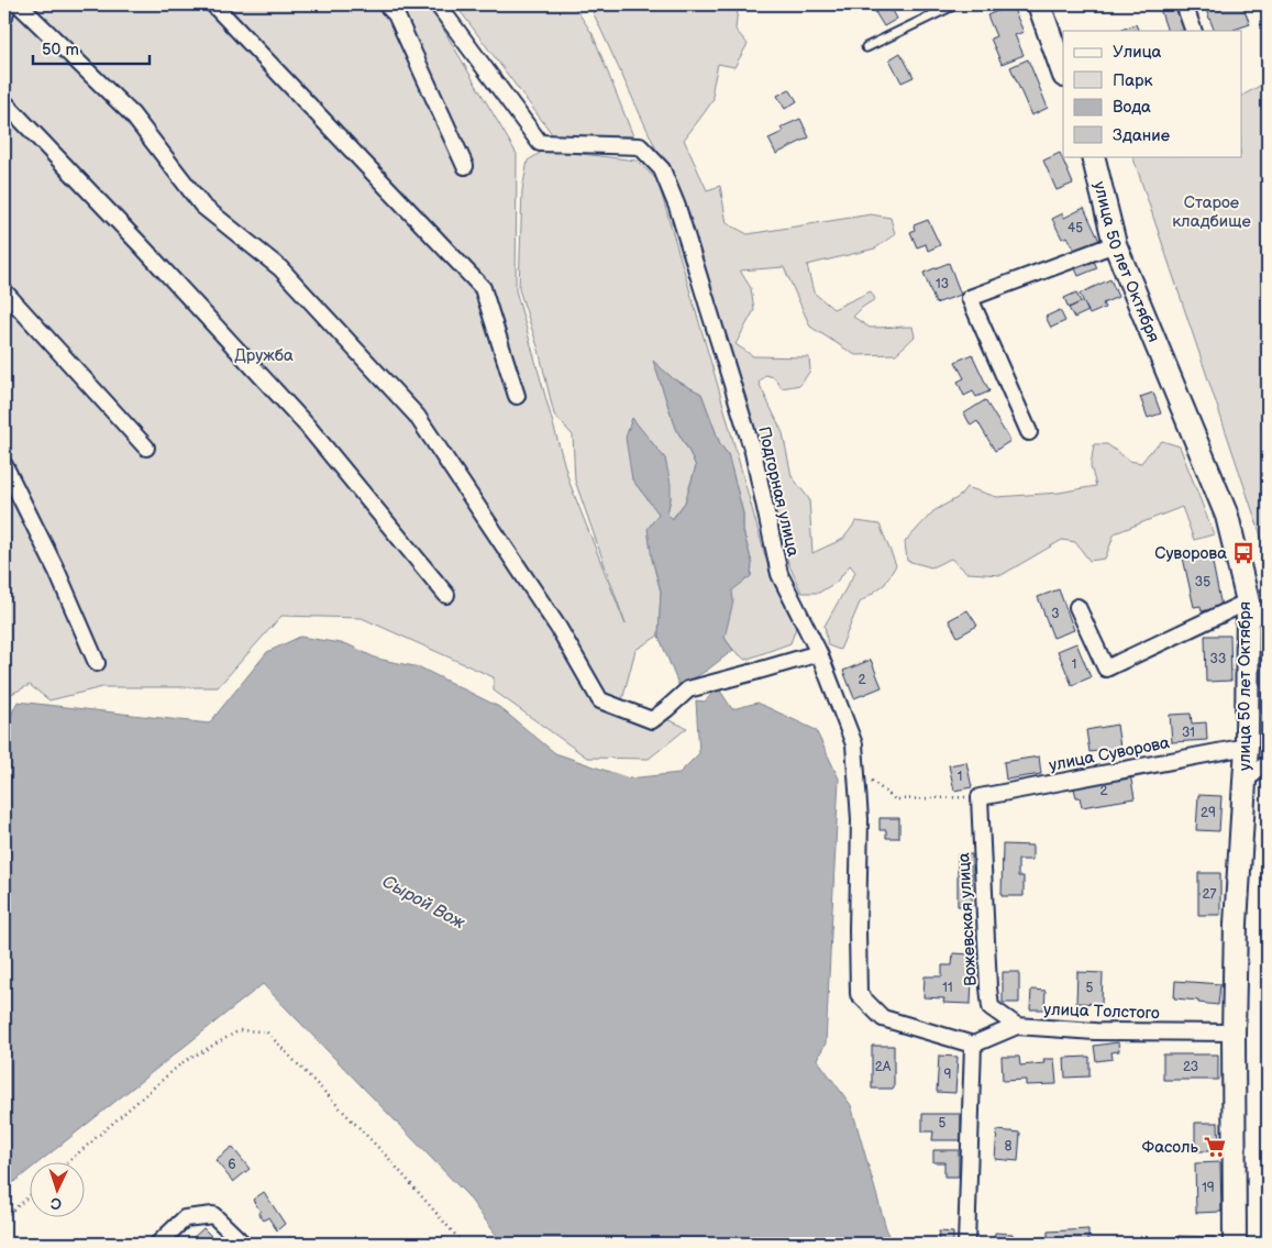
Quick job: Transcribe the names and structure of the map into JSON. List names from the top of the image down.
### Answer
{
  "streets": {
    "main road": ["улица 50 лет Октября"],
    "street": [
      "Подгорная улица",
      "улица Суворова",
      "Вожевская улица",
      "улица Толстого"
    ]
  },
  "crossings": [
    ["улица 50 лет Октября", "улица Суворова"],
    ["улица 50 лет Октября", "улица Толстого"],
    ["Подгорная улица", "улица Толстого"],
    ["улица Суворова", "Вожевская улица"],
    ["Вожевская улица", "улица Толстого"]
  ],
  "water": ["Сырой Вож"],
  "parks": ["Старое кладбище", "Дружба"],
  "places": {
    "bus stop": ["Суворова"],
    "supermarket": ["Фасоль"]
  },
  "house_numbers": [
    "45",
    "13",
    "35",
    "3",
    "33",
    "1",
    "2",
    "31",
    "1",
    "2",
    "29",
    "27",
    "11",
    "5",
    "2А",
    "23",
    "9",
    "5",
    "8",
    "6",
    "19"
  ],
  "legend": [
    "Улица",
    "Парк",
    "Вода",
    "Здание"
  ],
  "scale_bar": "50 m",
  "north": "bottom"
}
